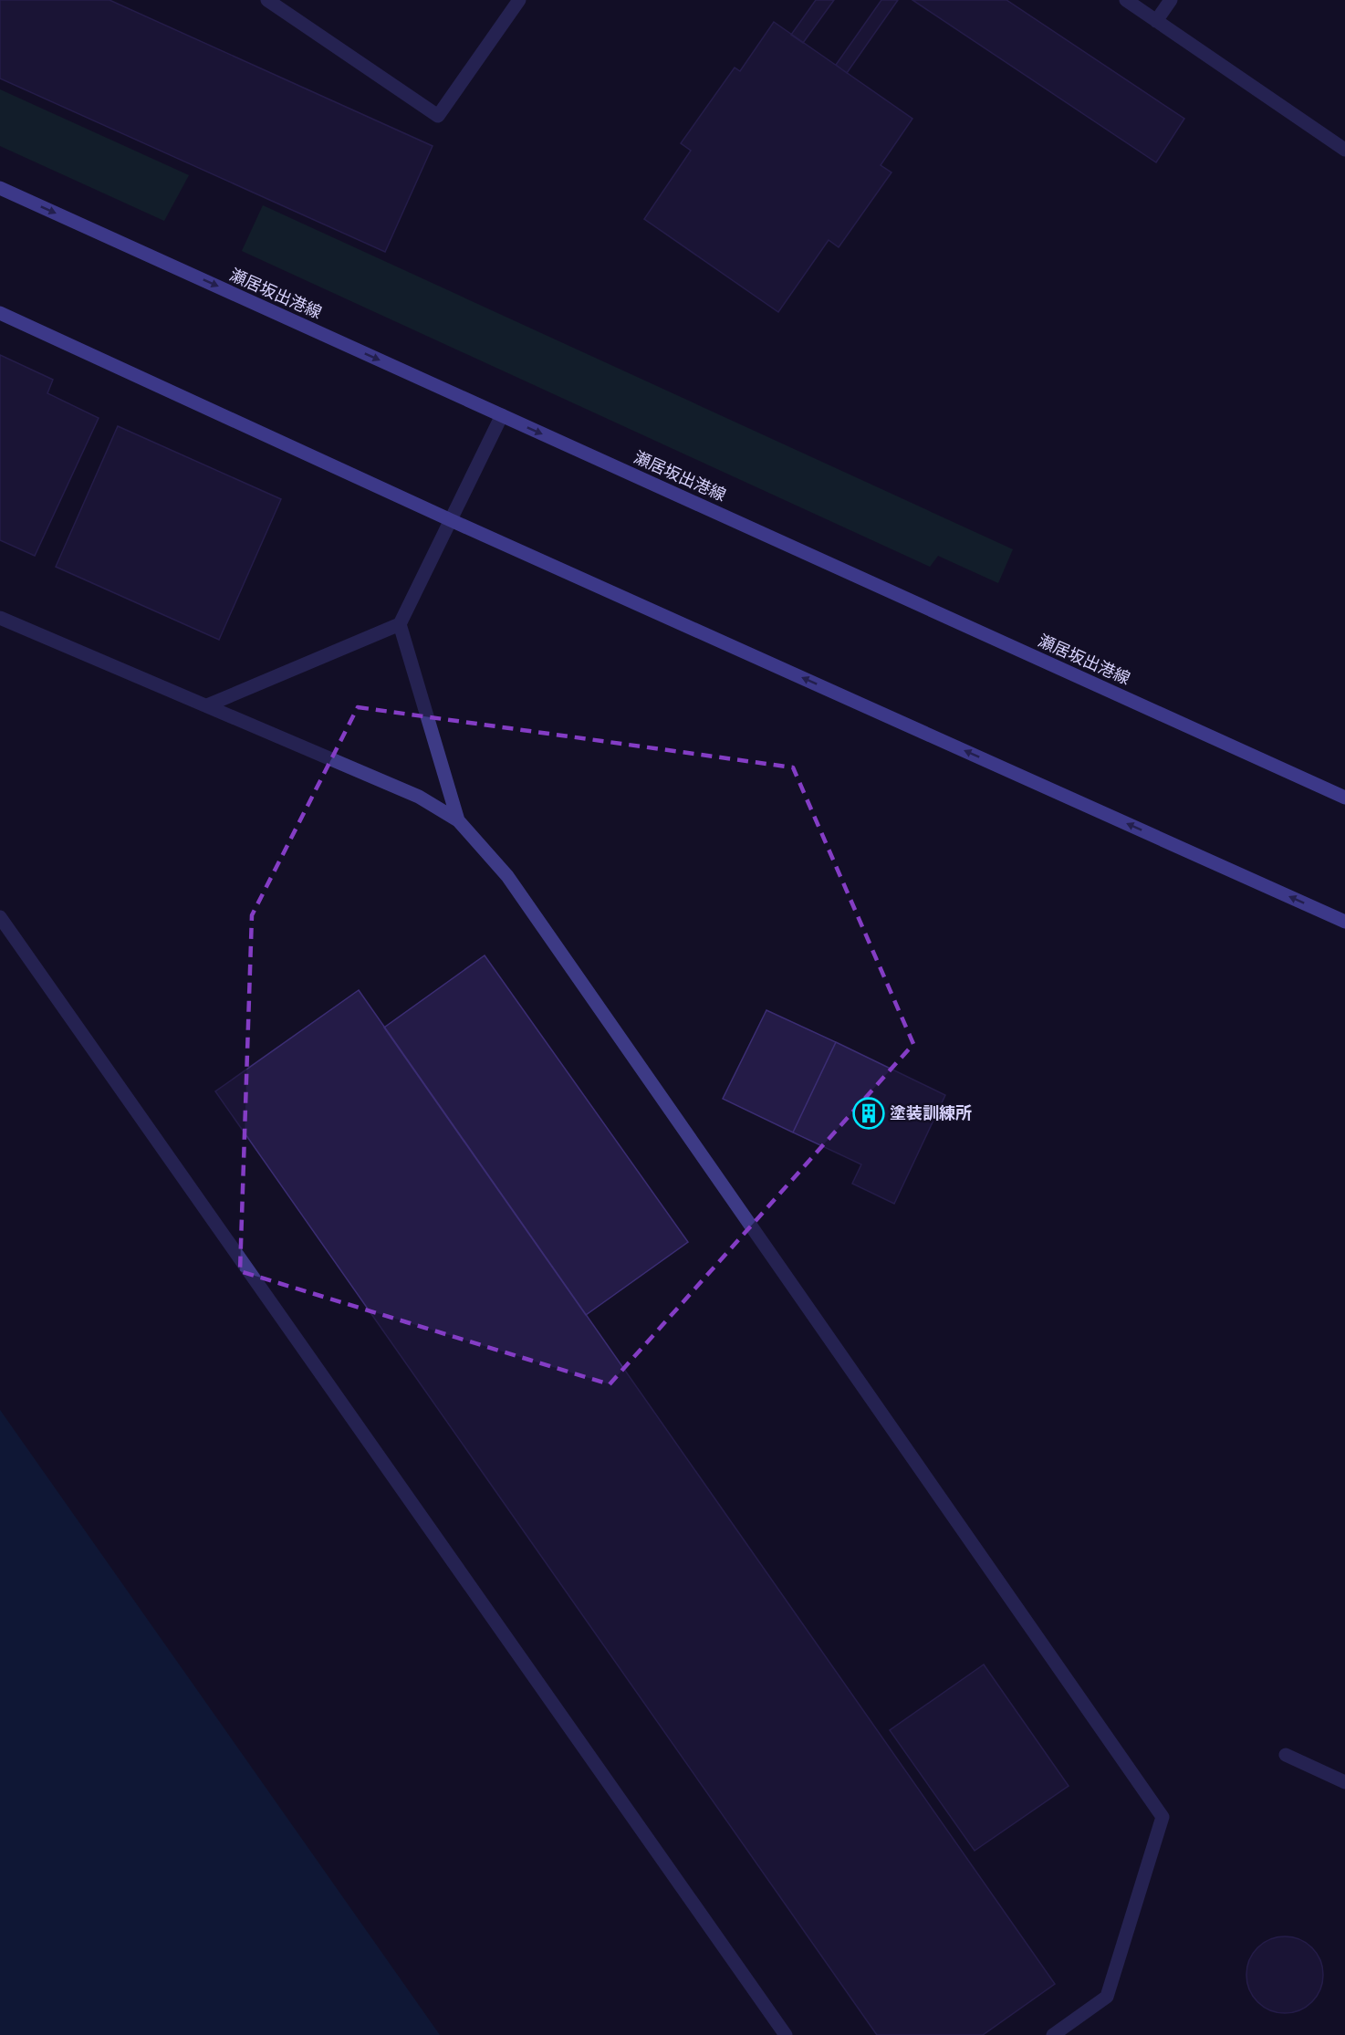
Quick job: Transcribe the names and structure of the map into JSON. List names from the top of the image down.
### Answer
{
  "streets": {
    "main road": ["瀬居坂出港線"]
  },
  "places": {
    "building": ["塗装訓練所"]
  }
}
